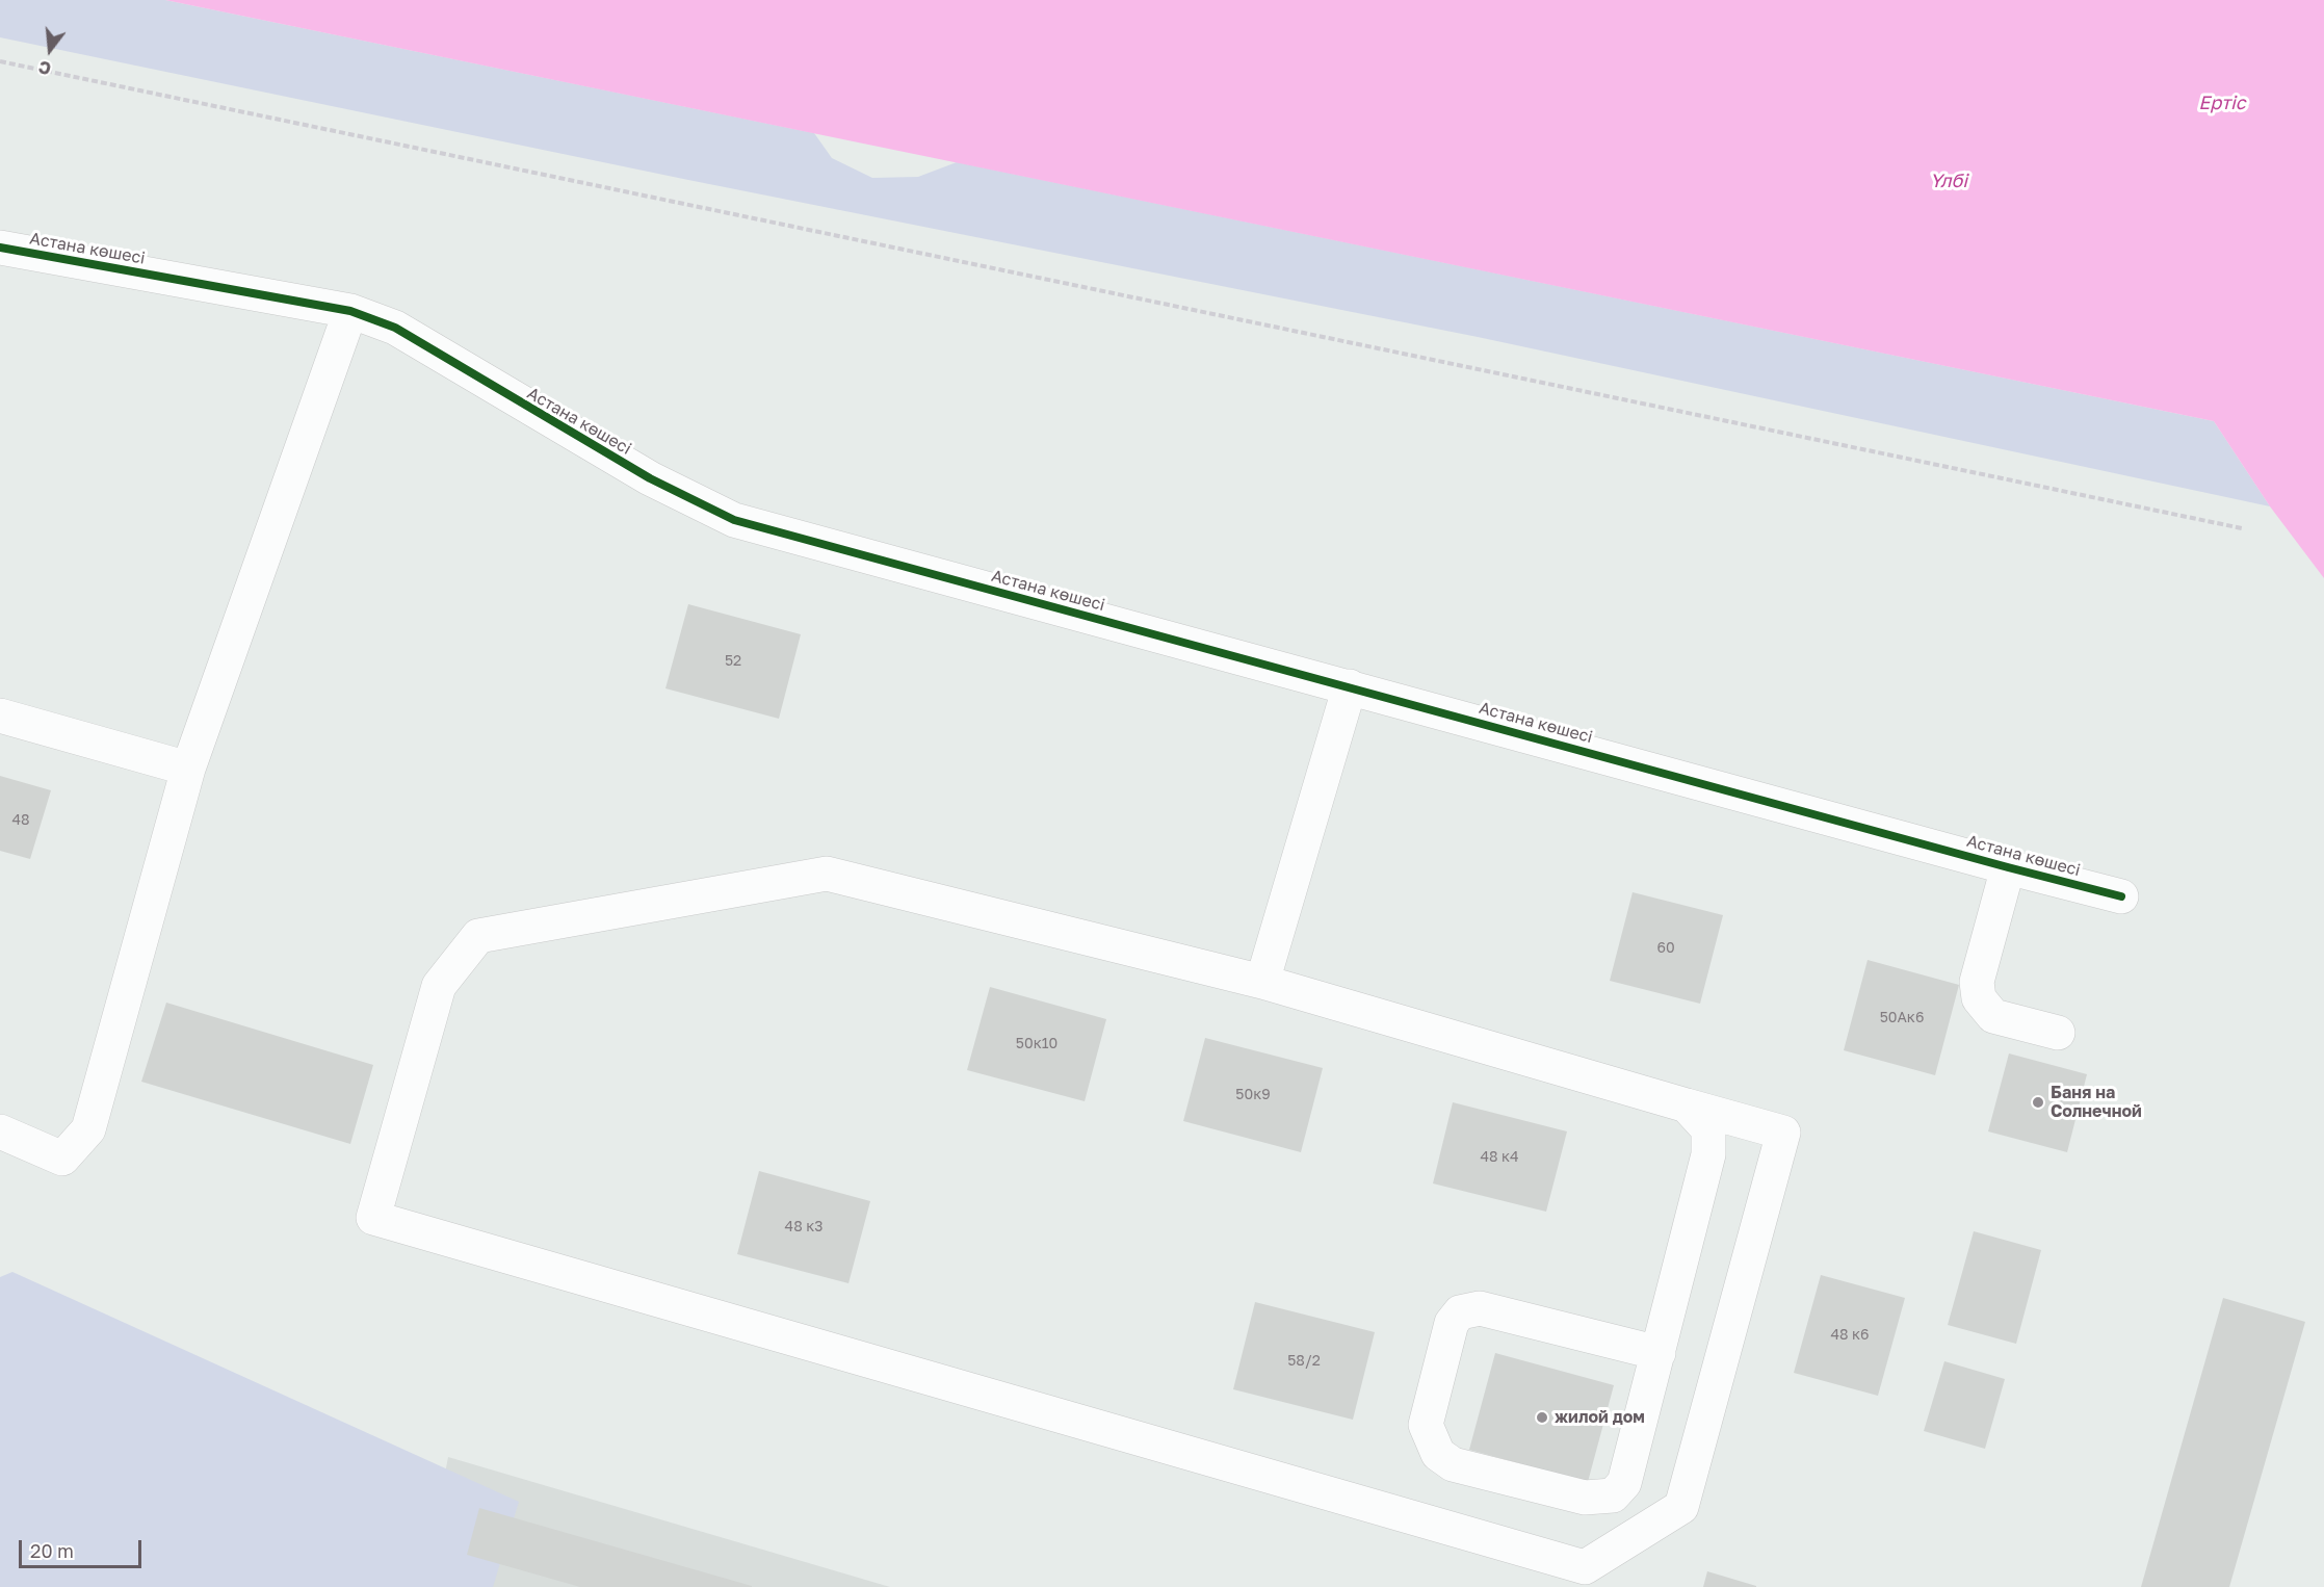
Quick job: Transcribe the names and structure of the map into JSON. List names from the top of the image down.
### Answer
{
  "streets": {
    "street": ["Астана көшесі"]
  },
  "water": ["Ертіс", "Үлбі"],
  "places": ["Баня на Солнечной", "жилой дом"],
  "house_numbers": [
    "52",
    "48",
    "60",
    "50Ак6",
    "50к10",
    "50к9",
    "48 к4",
    "48 к3",
    "48 к6",
    "58/2"
  ],
  "scale_bar": "20 m",
  "north": "bottom"
}
